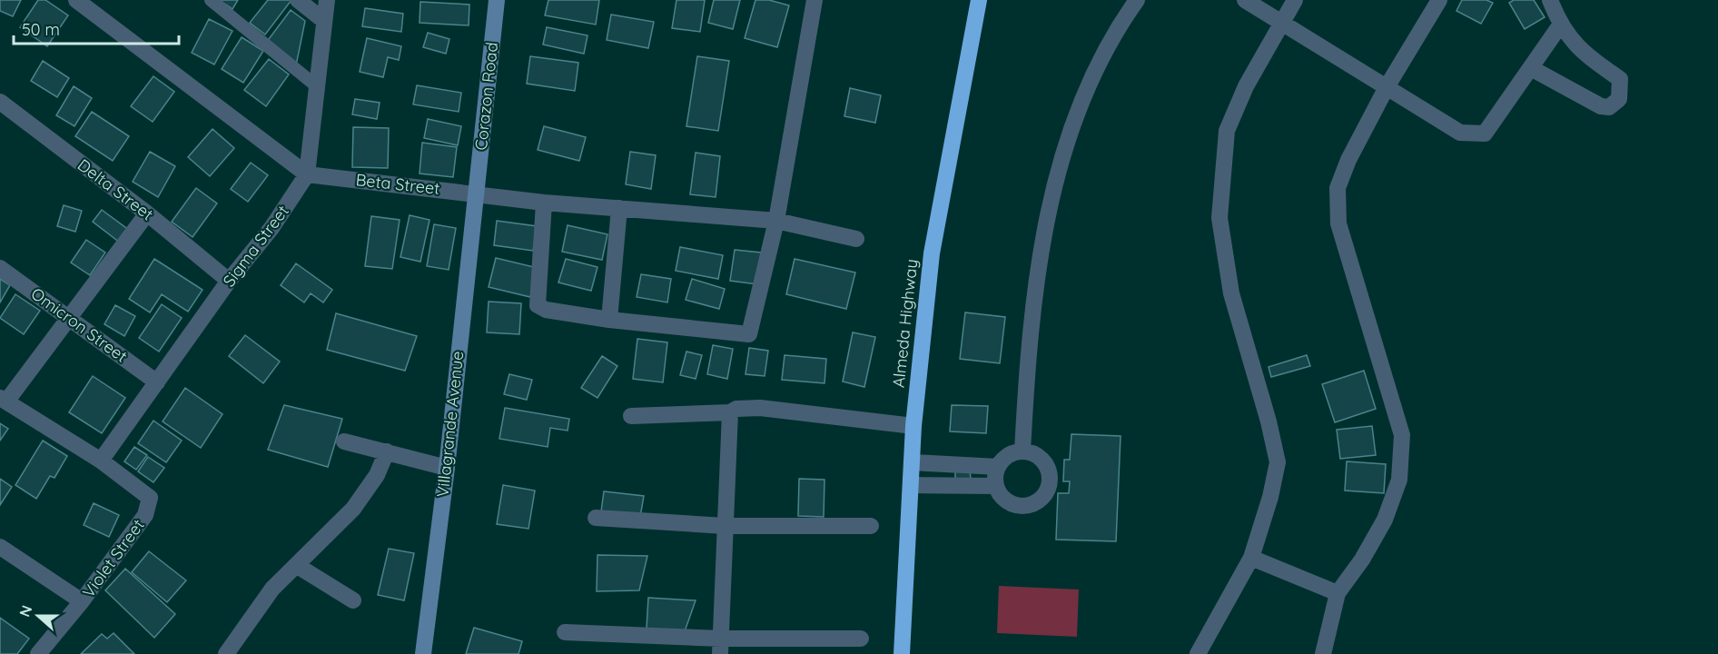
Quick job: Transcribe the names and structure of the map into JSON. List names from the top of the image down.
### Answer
{
  "streets": {
    "highway": ["Almeda Highway"],
    "street": [
      "Corazon Road",
      "Beta Street",
      "Delta Street",
      "Sigma Street",
      "Omicron Street",
      "Villagrande Avenue",
      "Violet Street"
    ]
  },
  "crossings": [
    ["Corazon Road", "Beta Street"],
    ["Corazon Road", "Villagrande Avenue"],
    ["Beta Street", "Sigma Street"],
    ["Beta Street", "Villagrande Avenue"],
    ["Delta Street", "Sigma Street"],
    ["Sigma Street", "Omicron Street"],
    ["Sigma Street", "Violet Street"]
  ],
  "scale_bar": "50 m",
  "north": "left"
}
